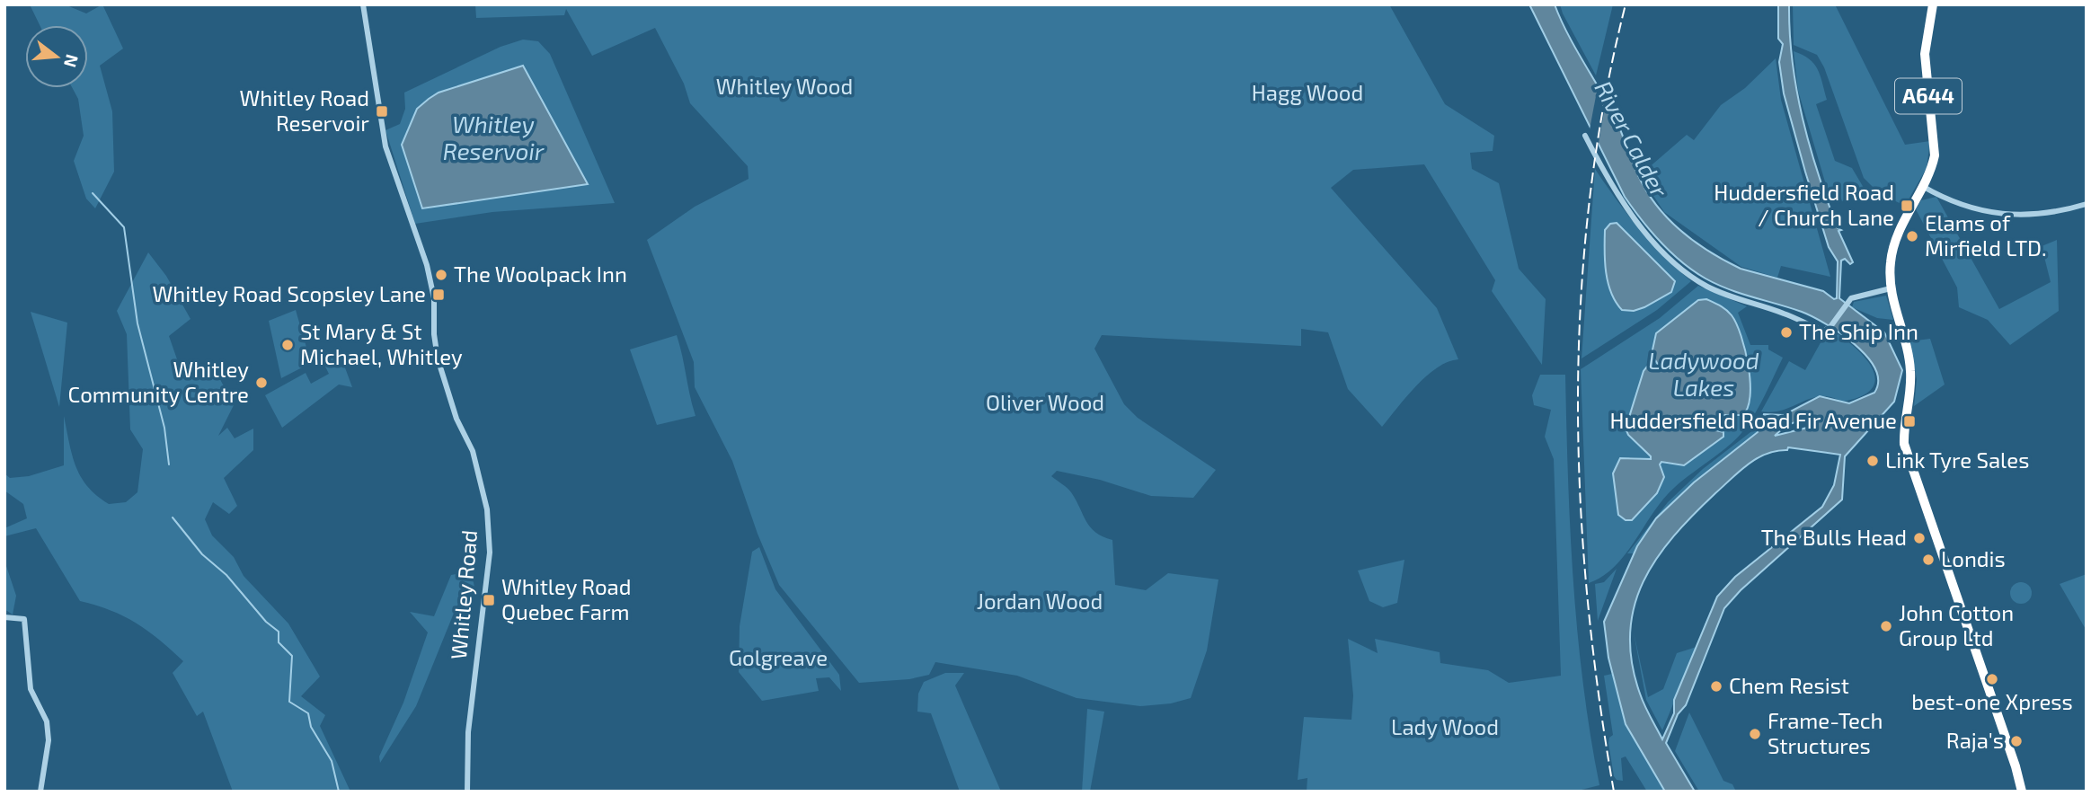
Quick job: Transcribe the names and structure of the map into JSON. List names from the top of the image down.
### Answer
{
  "streets": {
    "highway": ["A644"],
    "street": ["Whitley Road"]
  },
  "water": ["Whitley Reservoir", "River Calder", "Ladywood Lakes"],
  "parks": [
    "Whitley Wood",
    "Hagg Wood",
    "Oliver Wood",
    "Jordan Wood",
    "Golgreave",
    "Lady Wood"
  ],
  "places": {
    "transit": [
      "Whitley Road Reservoir",
      "Huddersfield Road / Church Lane",
      "Whitley Road Scopsley Lane",
      "Huddersfield Road Fir Avenue",
      "Whitley Road Quebec Farm"
    ],
    "other": [
      "Elams of Mirfield LTD.",
      "The Woolpack Inn",
      "The Ship Inn",
      "St Mary & St Michael, Whitley",
      "Whitley Community Centre",
      "Link Tyre Sales",
      "The Bulls Head",
      "Londis",
      "John Cotton Group Ltd",
      "best-one Xpress",
      "Chem Resist",
      "Frame-Tech Structures",
      "Raja's"
    ]
  },
  "north": "right"
}
